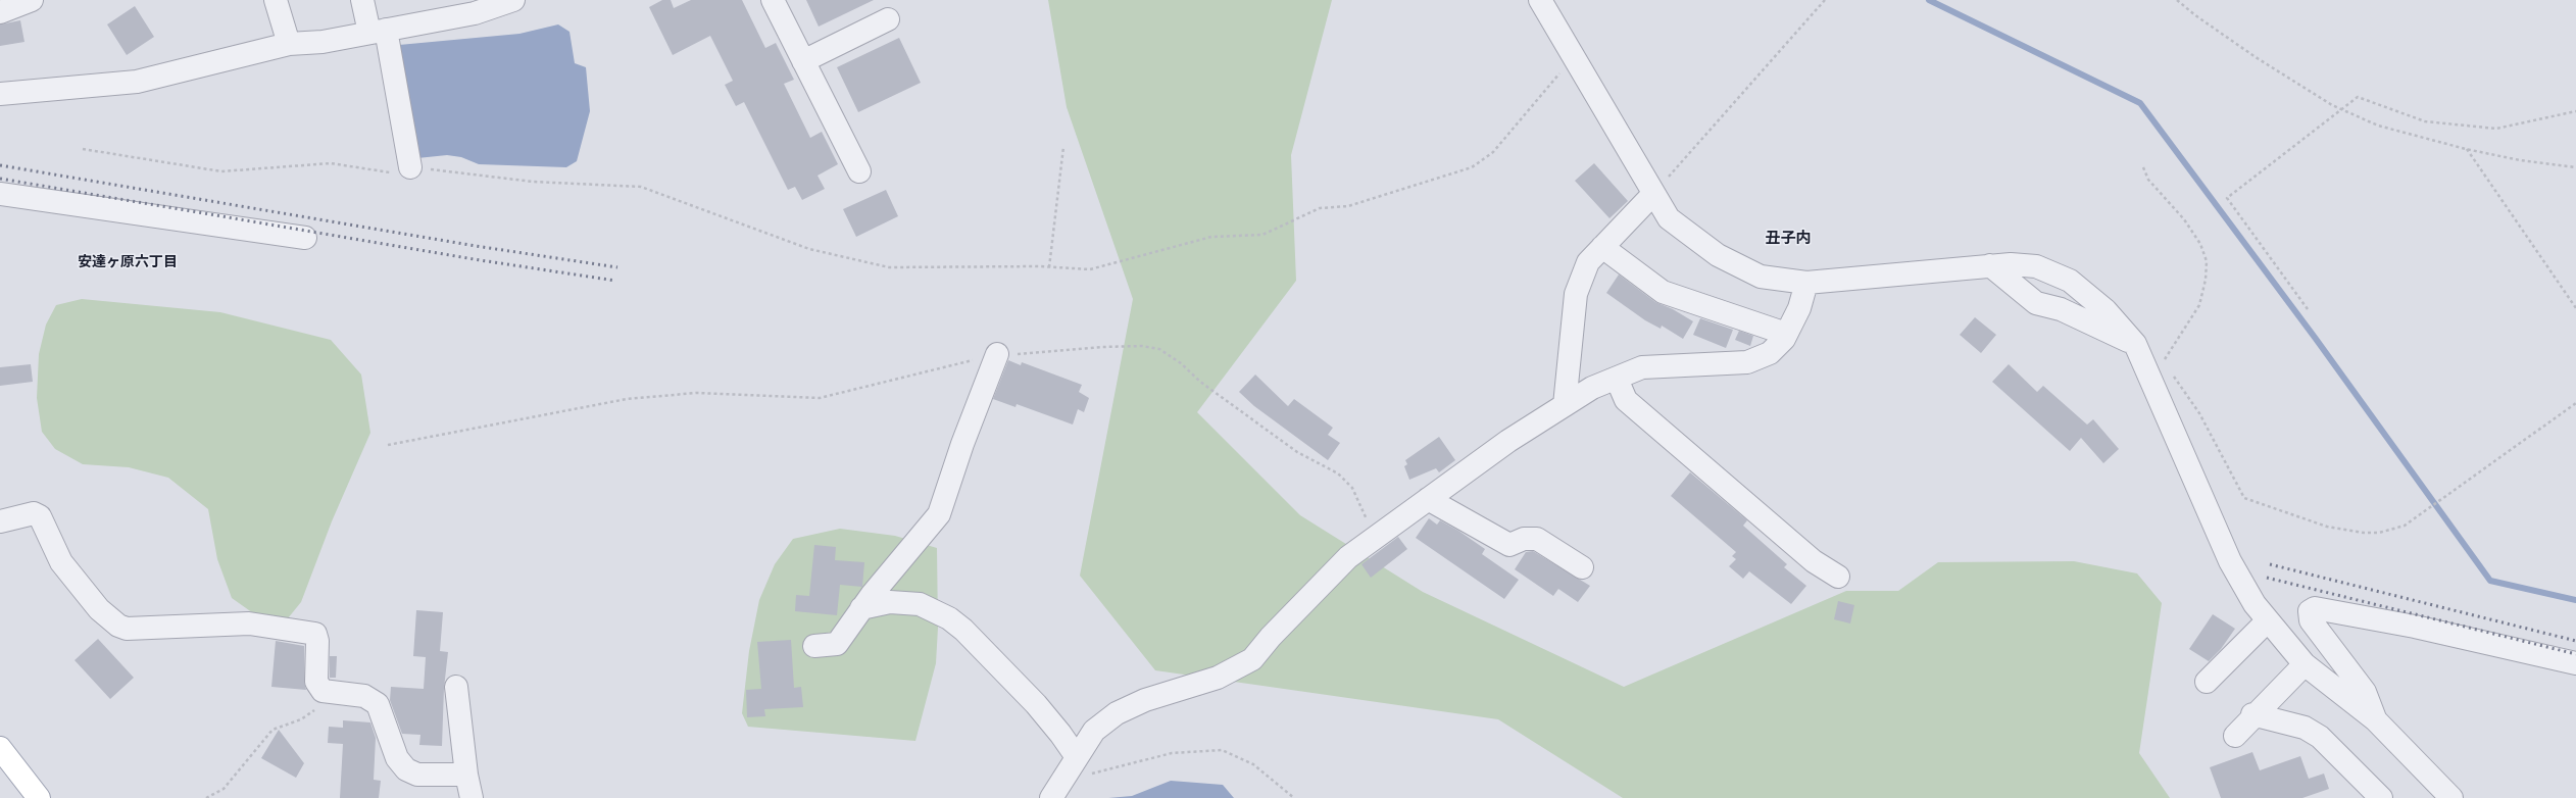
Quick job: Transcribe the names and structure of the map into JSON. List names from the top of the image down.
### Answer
{
  "districts": ["丑子内", "安達ヶ原六丁目"]
}
